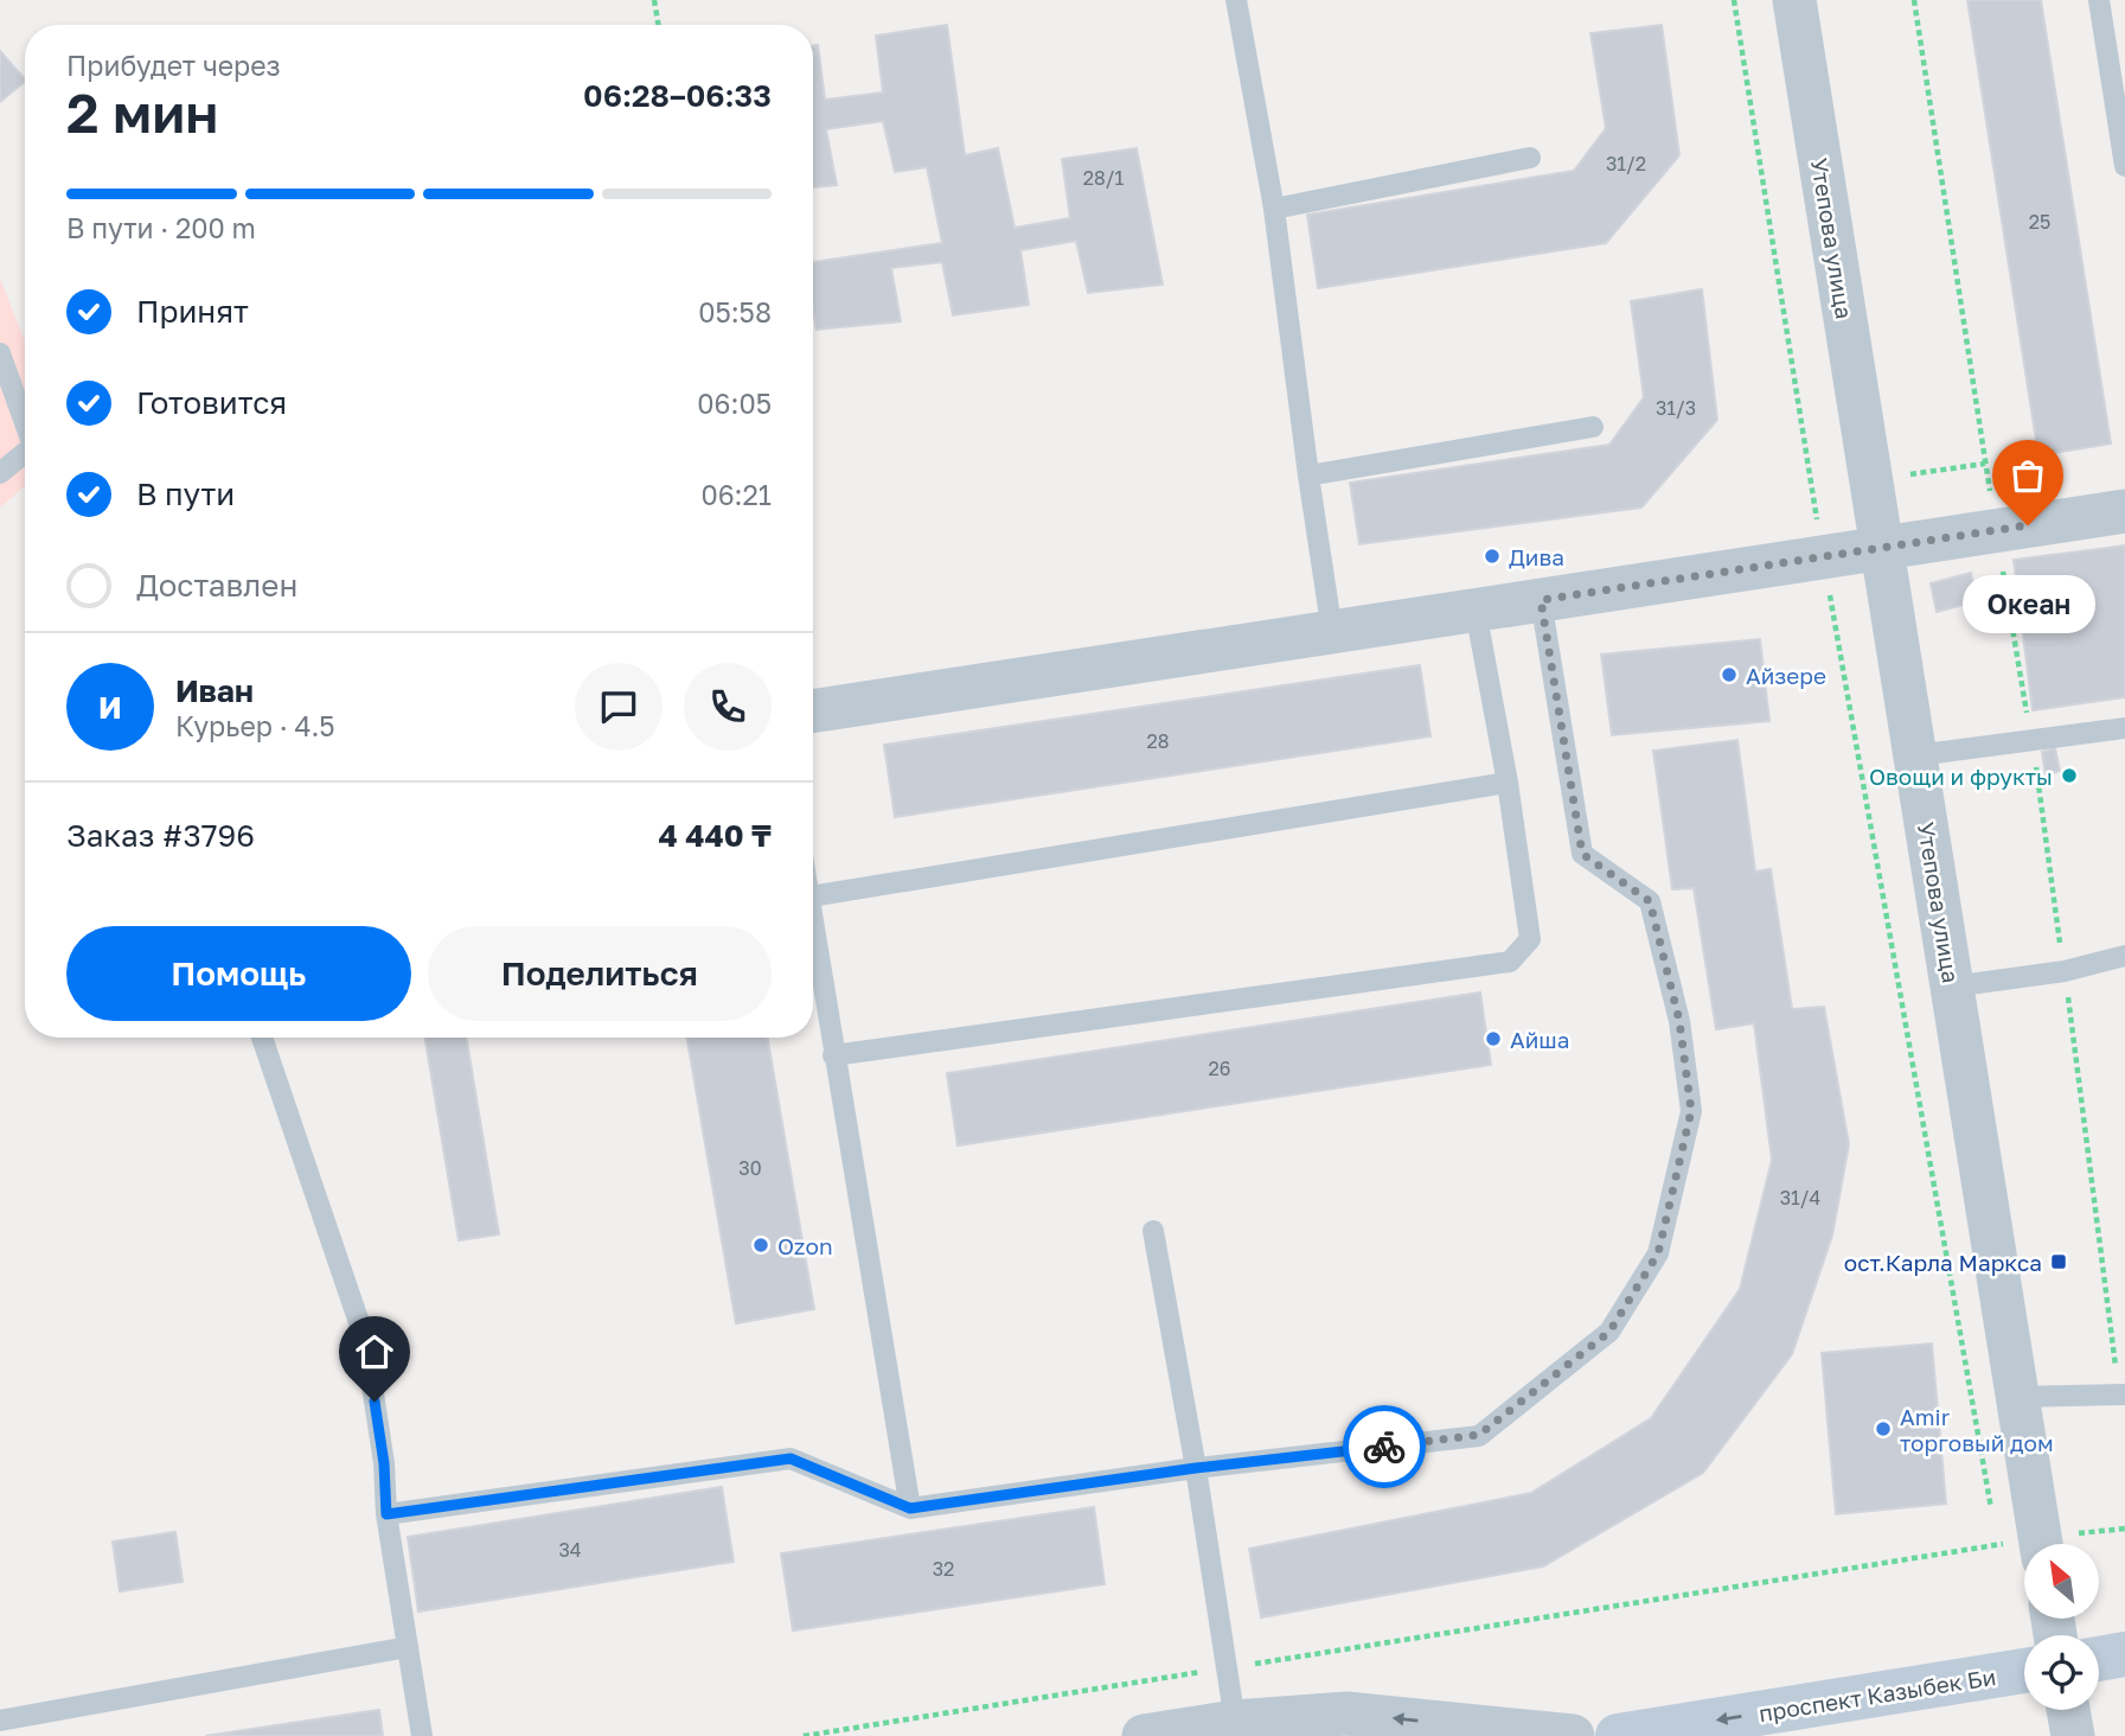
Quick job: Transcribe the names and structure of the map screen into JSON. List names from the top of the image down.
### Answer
{
  "streets": {
    "street": ["Утепова улица", "проспект Казыбек Би"]
  },
  "one_way": ["проспект Казыбек Би"],
  "places": {
    "other": [
      "Океан",
      "Дива",
      "Айзере",
      "Овощи и фрукты",
      "Айша",
      "Ozon",
      "Amir торговый дом"
    ],
    "transit": ["ост.Карла Маркса"]
  },
  "house_numbers": [
    "31/2",
    "28/1",
    "25",
    "31/3",
    "28",
    "26",
    "30",
    "31/4",
    "34",
    "32"
  ],
  "north": "top left",
  "page": {
    "heading": ["2 мин", "Прибудет через", "06:28–06:33"],
    "panel": [
      "Иван",
      "Курьер · 4.5",
      "Заказ #3796",
      "4 440 ₸"
    ],
    "bar": "В пути · 200 m",
    "list": [
      ["Принят", "05:58"],
      ["Готовится", "06:05"],
      ["В пути", "06:21"],
      "Доставлен"
    ],
    "bubble": "Океан",
    "round": "И",
    "buttons": ["Помощь", "Поделиться"]
  }
}
